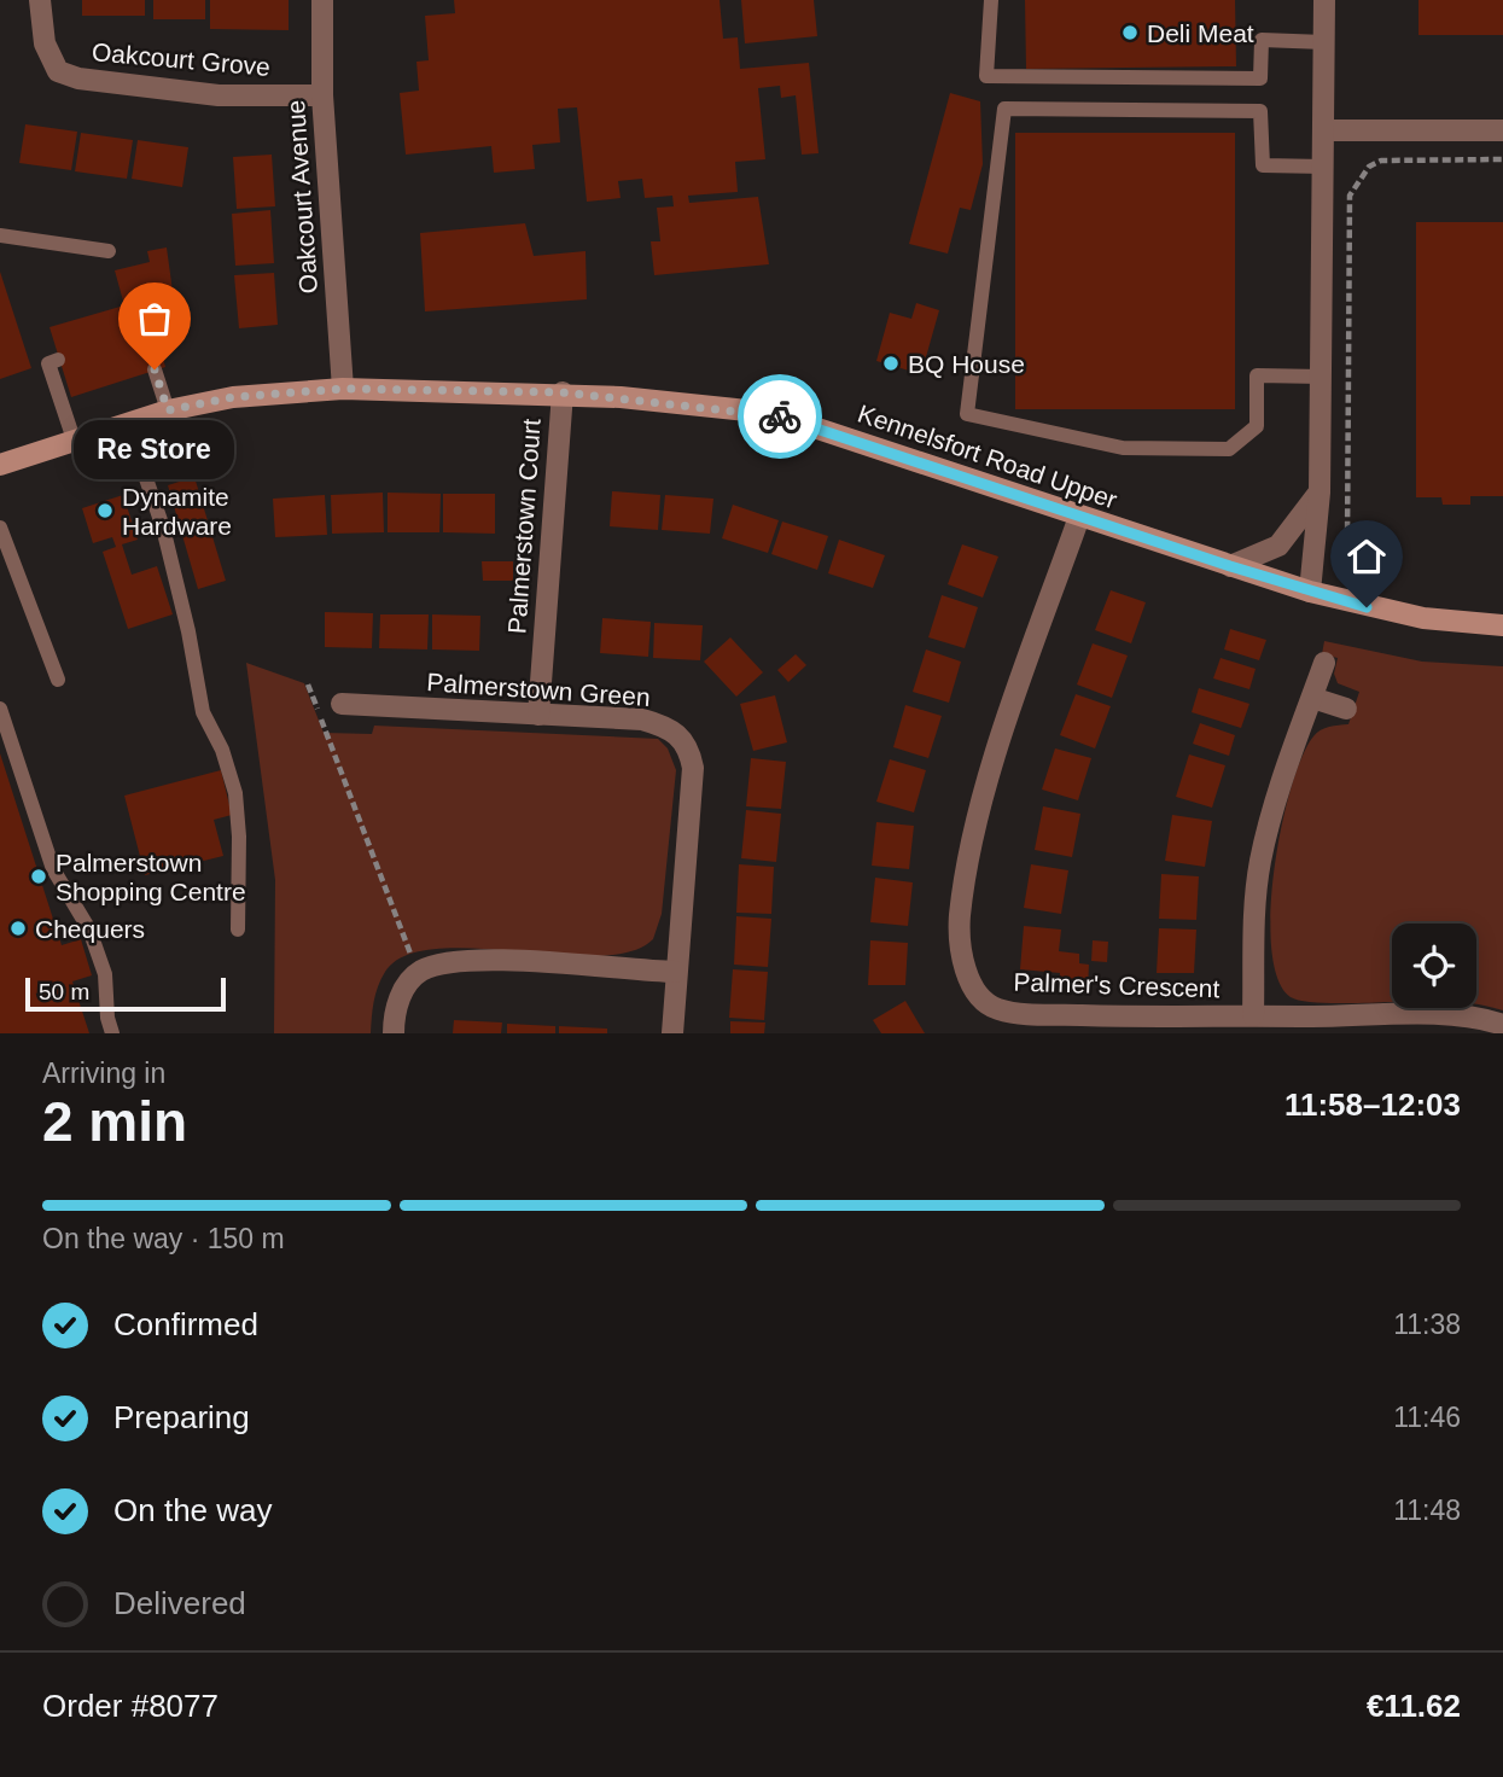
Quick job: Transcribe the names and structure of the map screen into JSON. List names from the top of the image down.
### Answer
{
  "streets": {
    "street": [
      "Oakcourt Grove",
      "Oakcourt Avenue",
      "Kennelsfort Road Upper",
      "Palmerstown Court",
      "Palmerstown Green",
      "Palmer's Crescent"
    ]
  },
  "crossings": [
    ["Oakcourt Grove", "Oakcourt Avenue"],
    ["Oakcourt Avenue", "Kennelsfort Road Upper"],
    ["Kennelsfort Road Upper", "Palmerstown Court"],
    ["Kennelsfort Road Upper", "Palmer's Crescent"],
    ["Palmerstown Court", "Palmerstown Green"]
  ],
  "places": [
    "Deli Meat",
    "BQ House",
    "Re Store",
    "Dynamite Hardware",
    "Palmerstown Shopping Centre",
    "Chequers"
  ],
  "scale_bar": "50 m",
  "page": {
    "bubble": "Re Store",
    "scale": "50 m",
    "heading": ["2 min", "Arriving in", "11:58–12:03"],
    "panel": ["Order #8077", "€11.62"],
    "bar": "On the way · 150 m",
    "list": [
      ["Confirmed", "11:38"],
      ["Preparing", "11:46"],
      ["On the way", "11:48"],
      "Delivered"
    ]
  }
}
